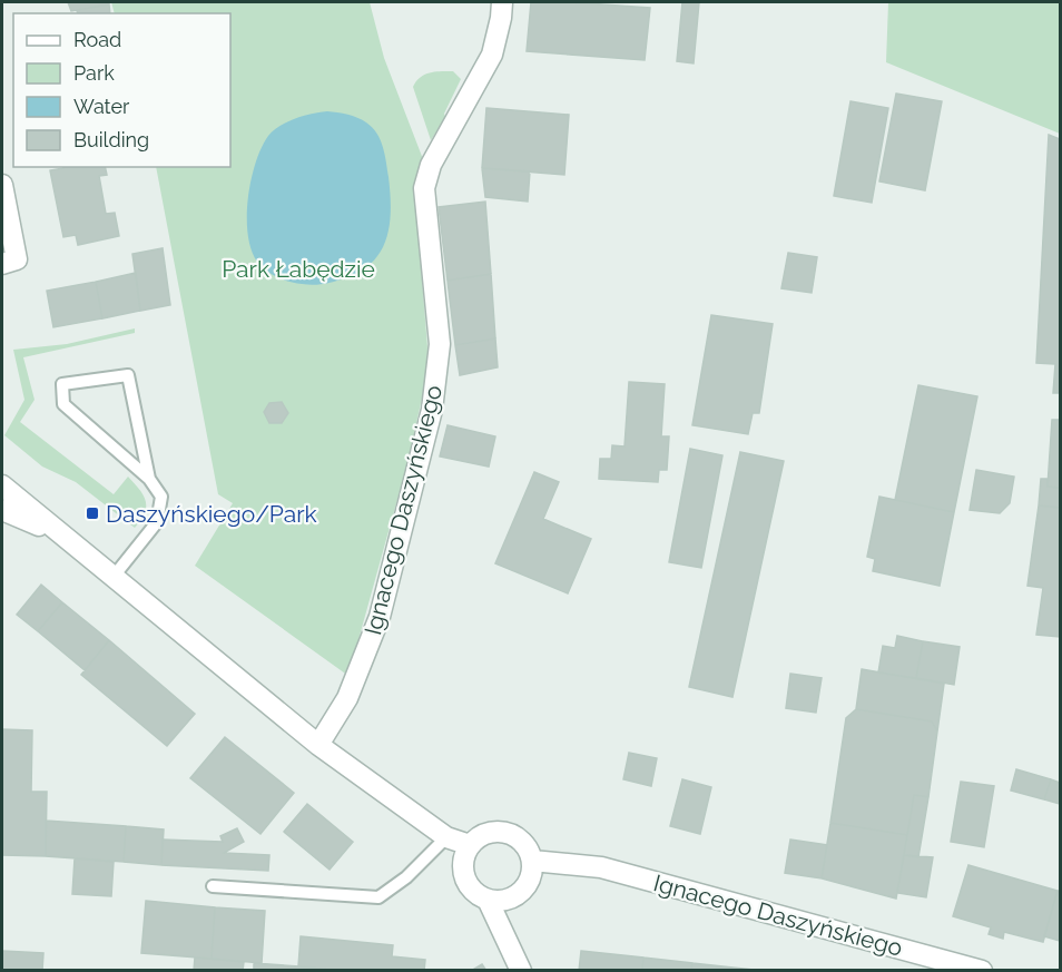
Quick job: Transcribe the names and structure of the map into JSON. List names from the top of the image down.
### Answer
{
  "streets": {
    "street": ["Ignacego Daszyńskiego"]
  },
  "parks": ["Park Łabędzie"],
  "places": {
    "transit": ["Daszyńskiego/Park"]
  },
  "legend": [
    "Road",
    "Park",
    "Water",
    "Building"
  ]
}
